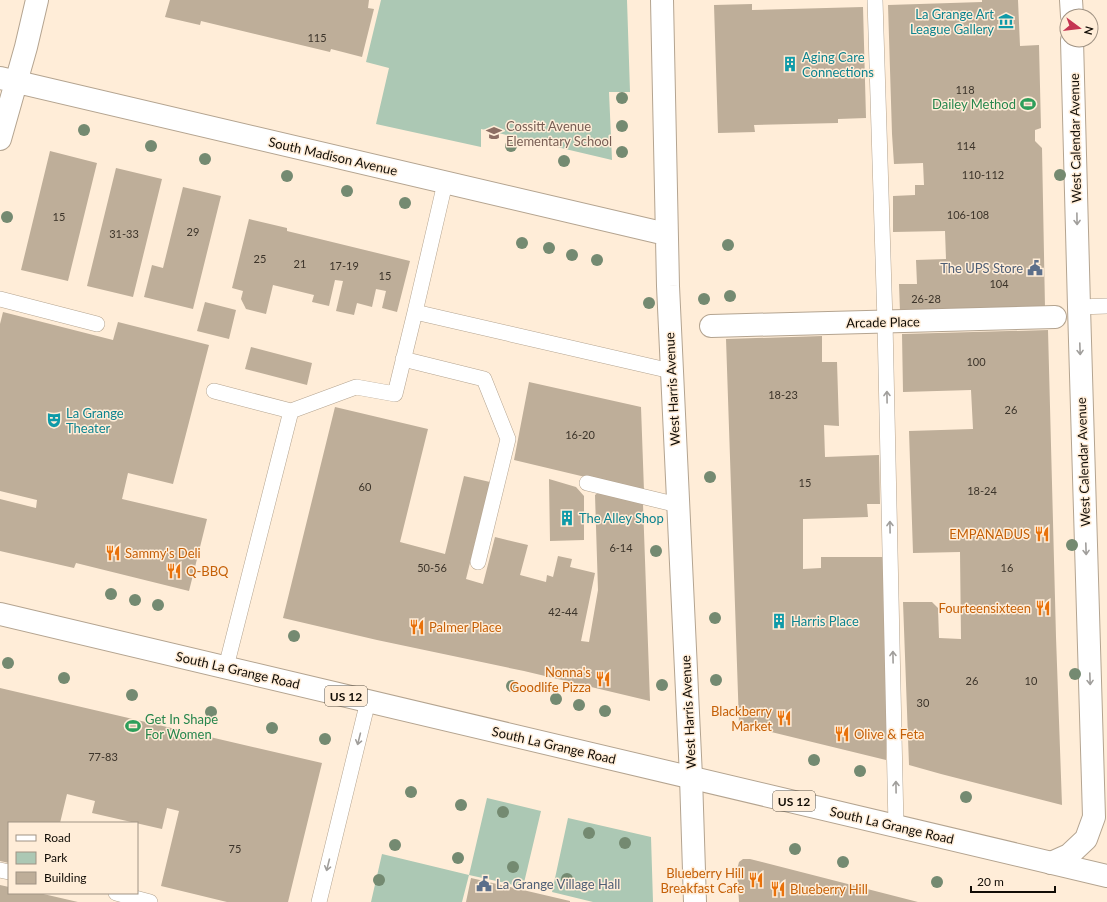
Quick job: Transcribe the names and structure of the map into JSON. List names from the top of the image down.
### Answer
{
  "streets": {
    "street": [
      "West Calendar Avenue",
      "South Madison Avenue",
      "Arcade Place",
      "West Harris Avenue",
      "South La Grange Road",
      "US 12"
    ]
  },
  "crossings": [
    ["West Calendar Avenue", "South La Grange Road"],
    ["South Madison Avenue", "West Harris Avenue"],
    ["West Harris Avenue", "South La Grange Road"]
  ],
  "one_way": ["West Calendar Avenue"],
  "places": {
    "museum": ["La Grange Art League Gallery"],
    "building": ["Aging Care Connections", "The Alley Shop", "Harris Place"],
    "sports": ["Dailey Method", "Get In Shape For Women"],
    "school or university": ["Cossitt Avenue Elementary School"],
    "public building": ["The UPS Store", "La Grange Village Hall"],
    "theatre": ["La Grange Theater"],
    "restaurant": [
      "EMPANADUS",
      "Sammy's Deli",
      "Q-BBQ",
      "Fourteensixteen",
      "Palmer Place",
      "Nonna's Goodlife Pizza",
      "Blackberry Market",
      "Olive & Feta",
      "Blueberry Hill Breakfast Cafe",
      "Blueberry Hill"
    ]
  },
  "house_numbers": [
    "115",
    "118",
    "114",
    "110-112",
    "106-108",
    "15",
    "29",
    "31-33",
    "25",
    "21",
    "17-19",
    "15",
    "104",
    "26-28",
    "100",
    "18-23",
    "26",
    "16-20",
    "15",
    "60",
    "18-24",
    "6-14",
    "50-56",
    "16",
    "42-44",
    "26",
    "10",
    "30",
    "77-83",
    "75"
  ],
  "legend": ["Road", "Park", "Building"],
  "scale_bar": "20 m",
  "north": "right"
}
